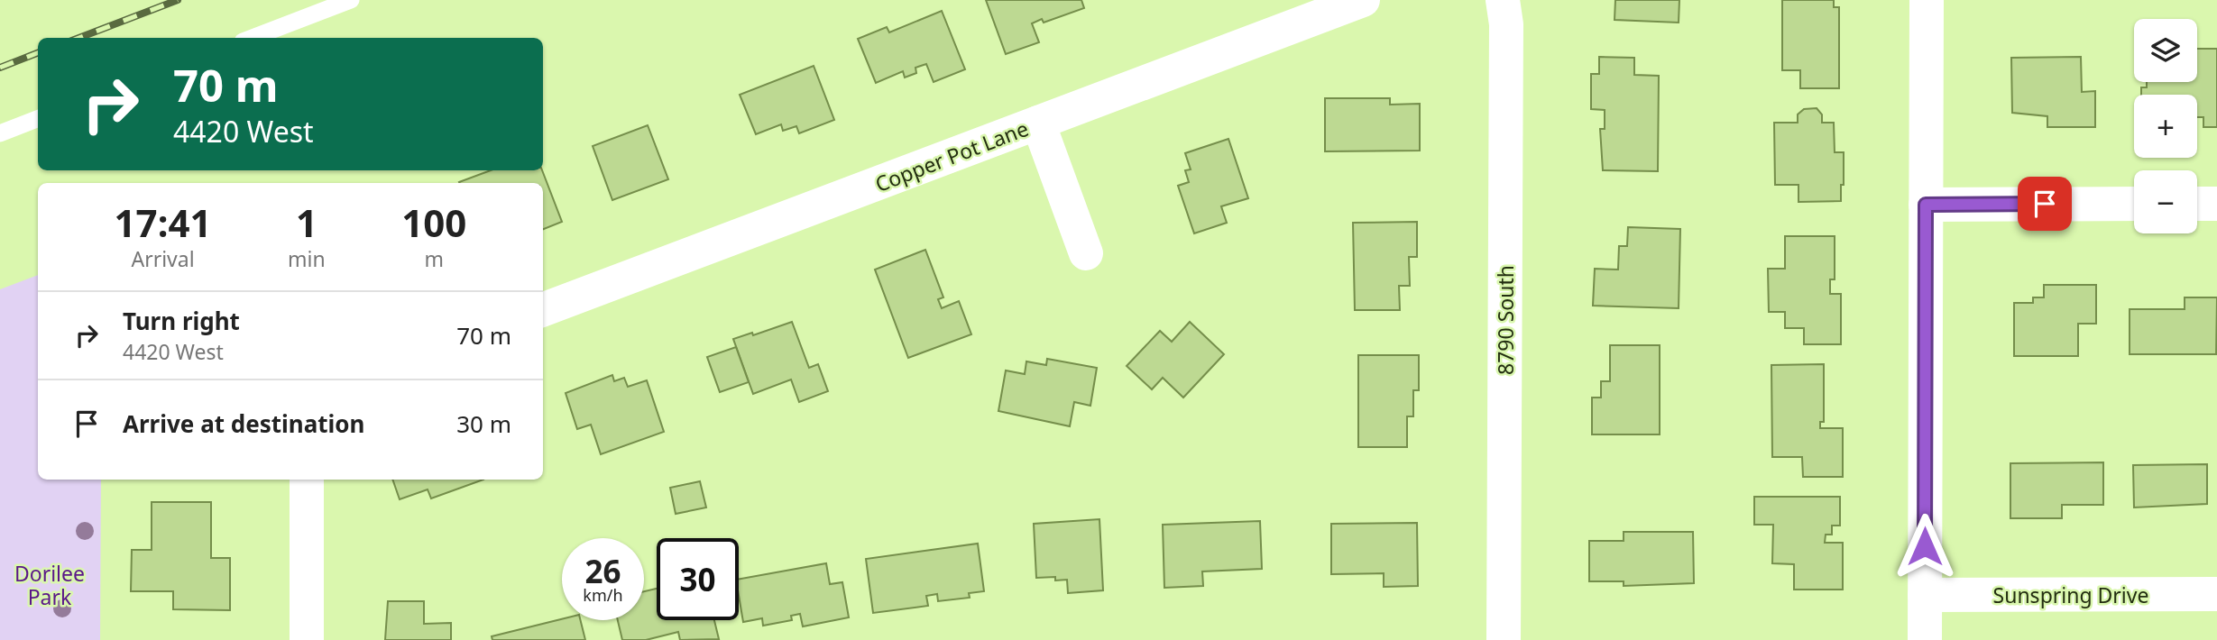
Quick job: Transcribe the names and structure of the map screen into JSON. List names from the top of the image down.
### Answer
{
  "streets": {
    "street": ["Copper Pot Lane", "8790 South", "Sunspring Drive"]
  },
  "parks": ["Dorilee Park"],
  "page": {
    "map_buttons": ["+", "−"],
    "turn": ["70 m", "4420 West"],
    "eta": [
      "17:41",
      "Arrival",
      "1",
      "min",
      "100",
      "m"
    ],
    "list": [
      {
        "name": "Turn right",
        "note": "4420 West",
        "value": "70 m"
      },
      {
        "name": "Arrive at destination",
        "value": "30 m"
      }
    ],
    "speed": "26 km/h",
    "limit": "30"
  }
}
